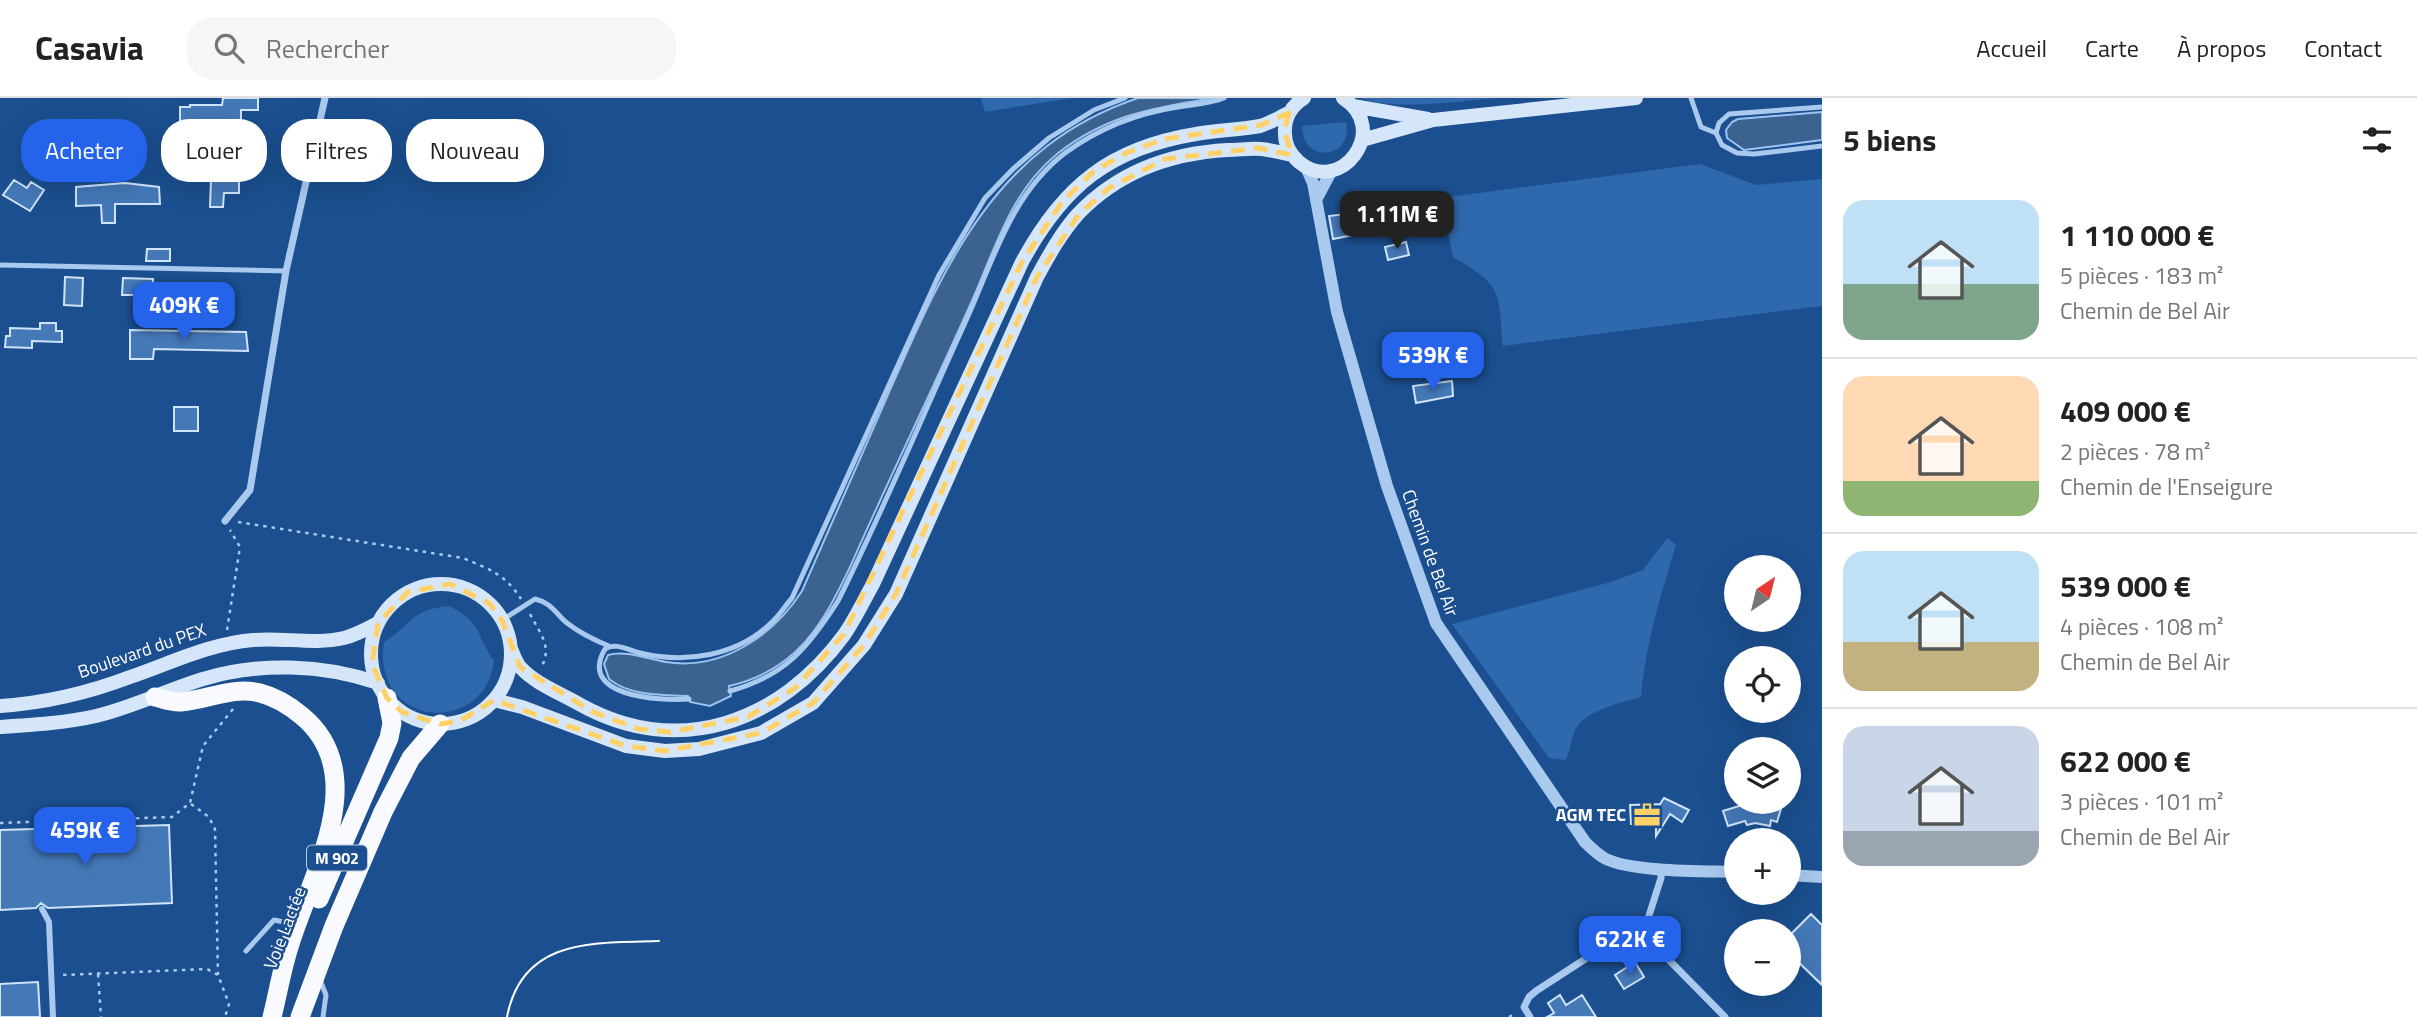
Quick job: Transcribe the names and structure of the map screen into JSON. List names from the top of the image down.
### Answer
{
  "streets": {
    "highway": ["M 902", "Voie Lactée"],
    "main road": ["Boulevard du PEX"],
    "street": ["Chemin de Bel Air"]
  },
  "crossings": [
    ["Boulevard du PEX", "M 902"],
    ["Boulevard du PEX", "Voie Lactée"],
    ["M 902", "Voie Lactée"]
  ],
  "places": {
    "office": ["AGM TEC"]
  },
  "north": "top right",
  "page": {
    "header": "Casavia",
    "search": "Rechercher",
    "nav": [
      "Accueil",
      "Carte",
      "À propos",
      "Contact"
    ],
    "heading": "5 biens",
    "chip": [
      "Acheter",
      "Louer",
      "Filtres",
      "Nouveau"
    ],
    "list": [
      {
        "name": "1 110 000 €",
        "note": "5 pièces · 183 m² · Chemin de Bel Air"
      },
      {
        "name": "409 000 €",
        "note": "2 pièces · 78 m² · Chemin de l'Enseigure"
      },
      {
        "name": "539 000 €",
        "note": "4 pièces · 108 m² · Chemin de Bel Air"
      },
      {
        "name": "622 000 €",
        "note": "3 pièces · 101 m² · Chemin de Bel Air"
      }
    ],
    "price": [
      "1.11M €",
      "409K €",
      "539K €",
      "459K €",
      "622K €"
    ],
    "map_buttons": ["+", "−"]
  }
}
